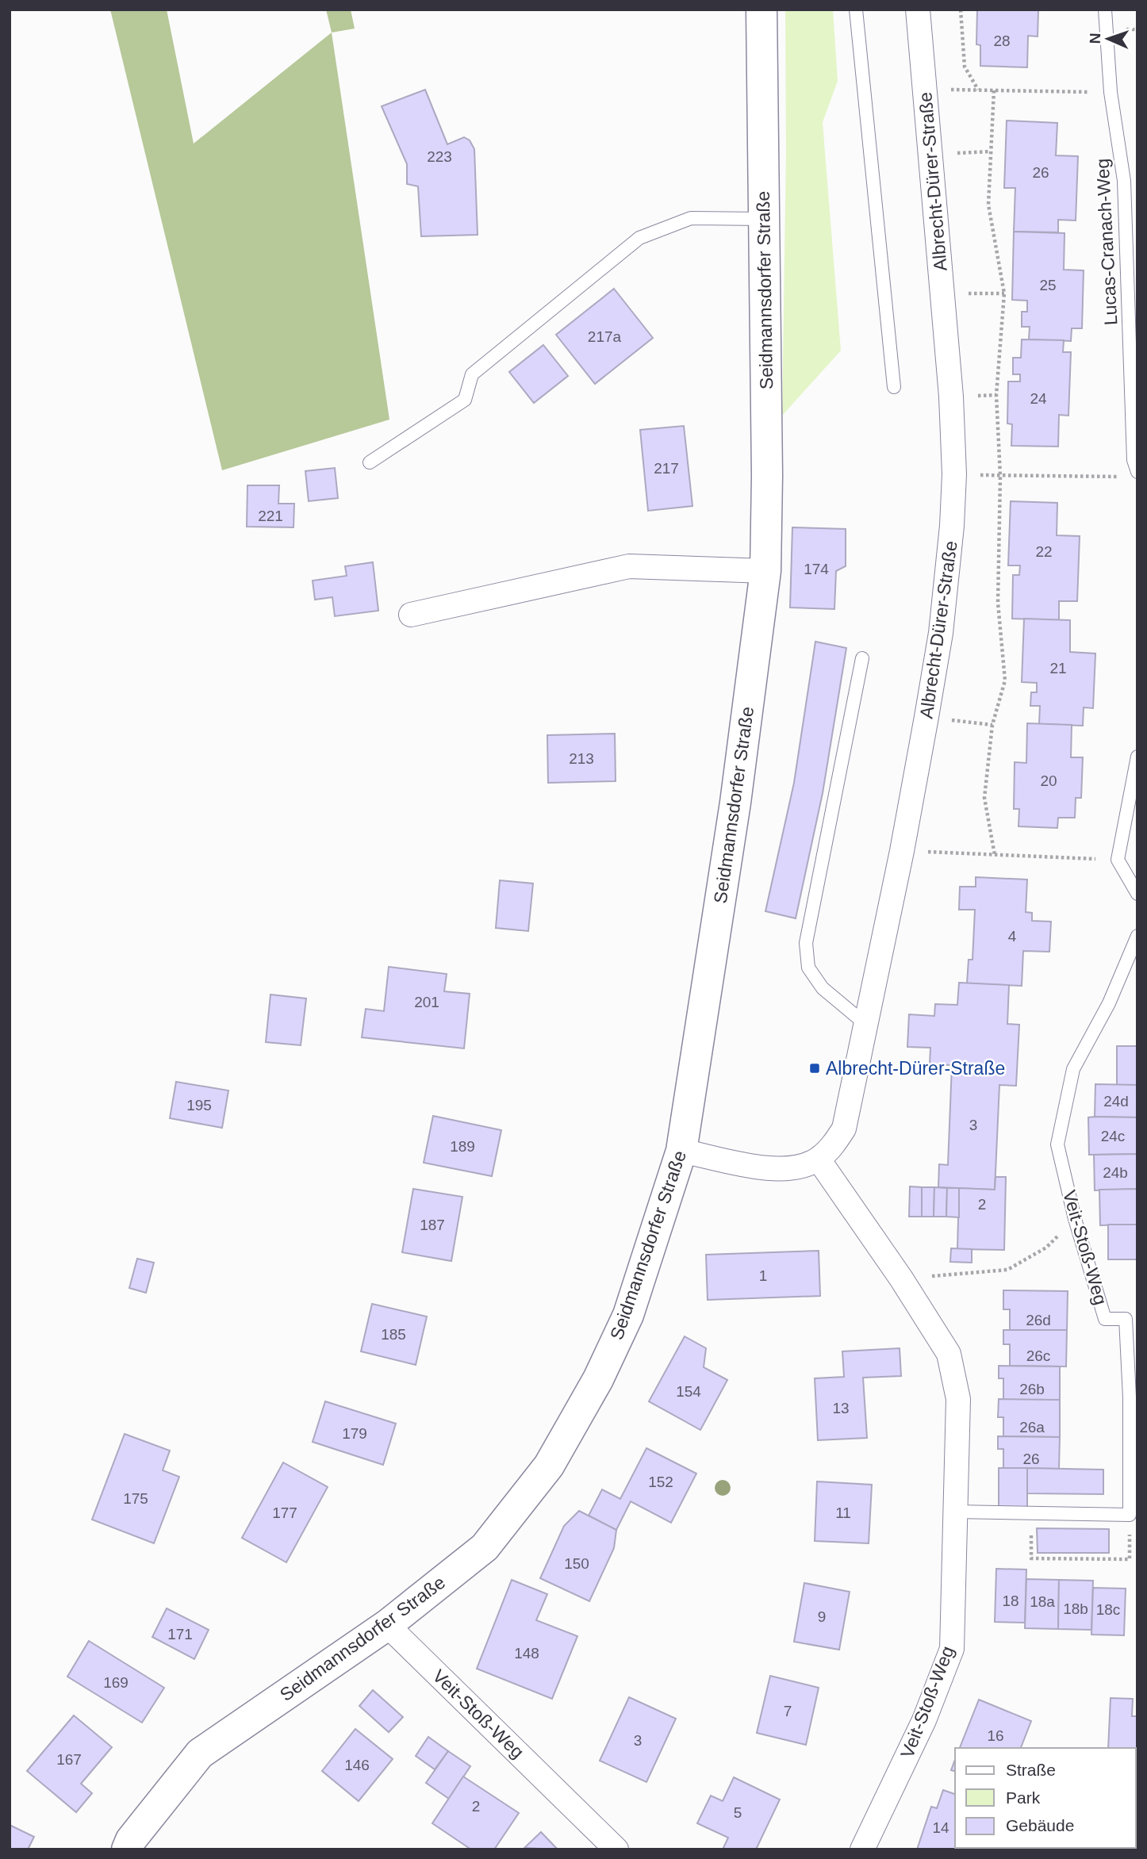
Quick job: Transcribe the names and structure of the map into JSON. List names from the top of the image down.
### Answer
{
  "streets": {
    "street": ["Albrecht-Dürer-Straße", "Seidmannsdorfer Straße", "Veit-Stoß-Weg"],
    "lane": ["Lucas-Cranach-Weg"]
  },
  "crossings": [
    ["Albrecht-Dürer-Straße", "Seidmannsdorfer Straße"],
    ["Albrecht-Dürer-Straße", "Veit-Stoß-Weg"],
    ["Seidmannsdorfer Straße", "Veit-Stoß-Weg"]
  ],
  "places": {
    "transit": ["Albrecht-Dürer-Straße"]
  },
  "house_numbers": [
    "28",
    "223",
    "26",
    "25",
    "217a",
    "24",
    "217",
    "221",
    "22",
    "174",
    "21",
    "213",
    "20",
    "4",
    "201",
    "24d",
    "195",
    "3",
    "24c",
    "189",
    "24b",
    "2",
    "187",
    "1",
    "26d",
    "185",
    "26c",
    "26b",
    "154",
    "13",
    "26a",
    "179",
    "26",
    "152",
    "175",
    "177",
    "11",
    "150",
    "18",
    "18a",
    "18b",
    "18c",
    "9",
    "171",
    "148",
    "169",
    "7",
    "16",
    "3",
    "167",
    "146",
    "2",
    "5",
    "14"
  ],
  "legend": ["Straße", "Park", "Gebäude"],
  "north": "left"
}
